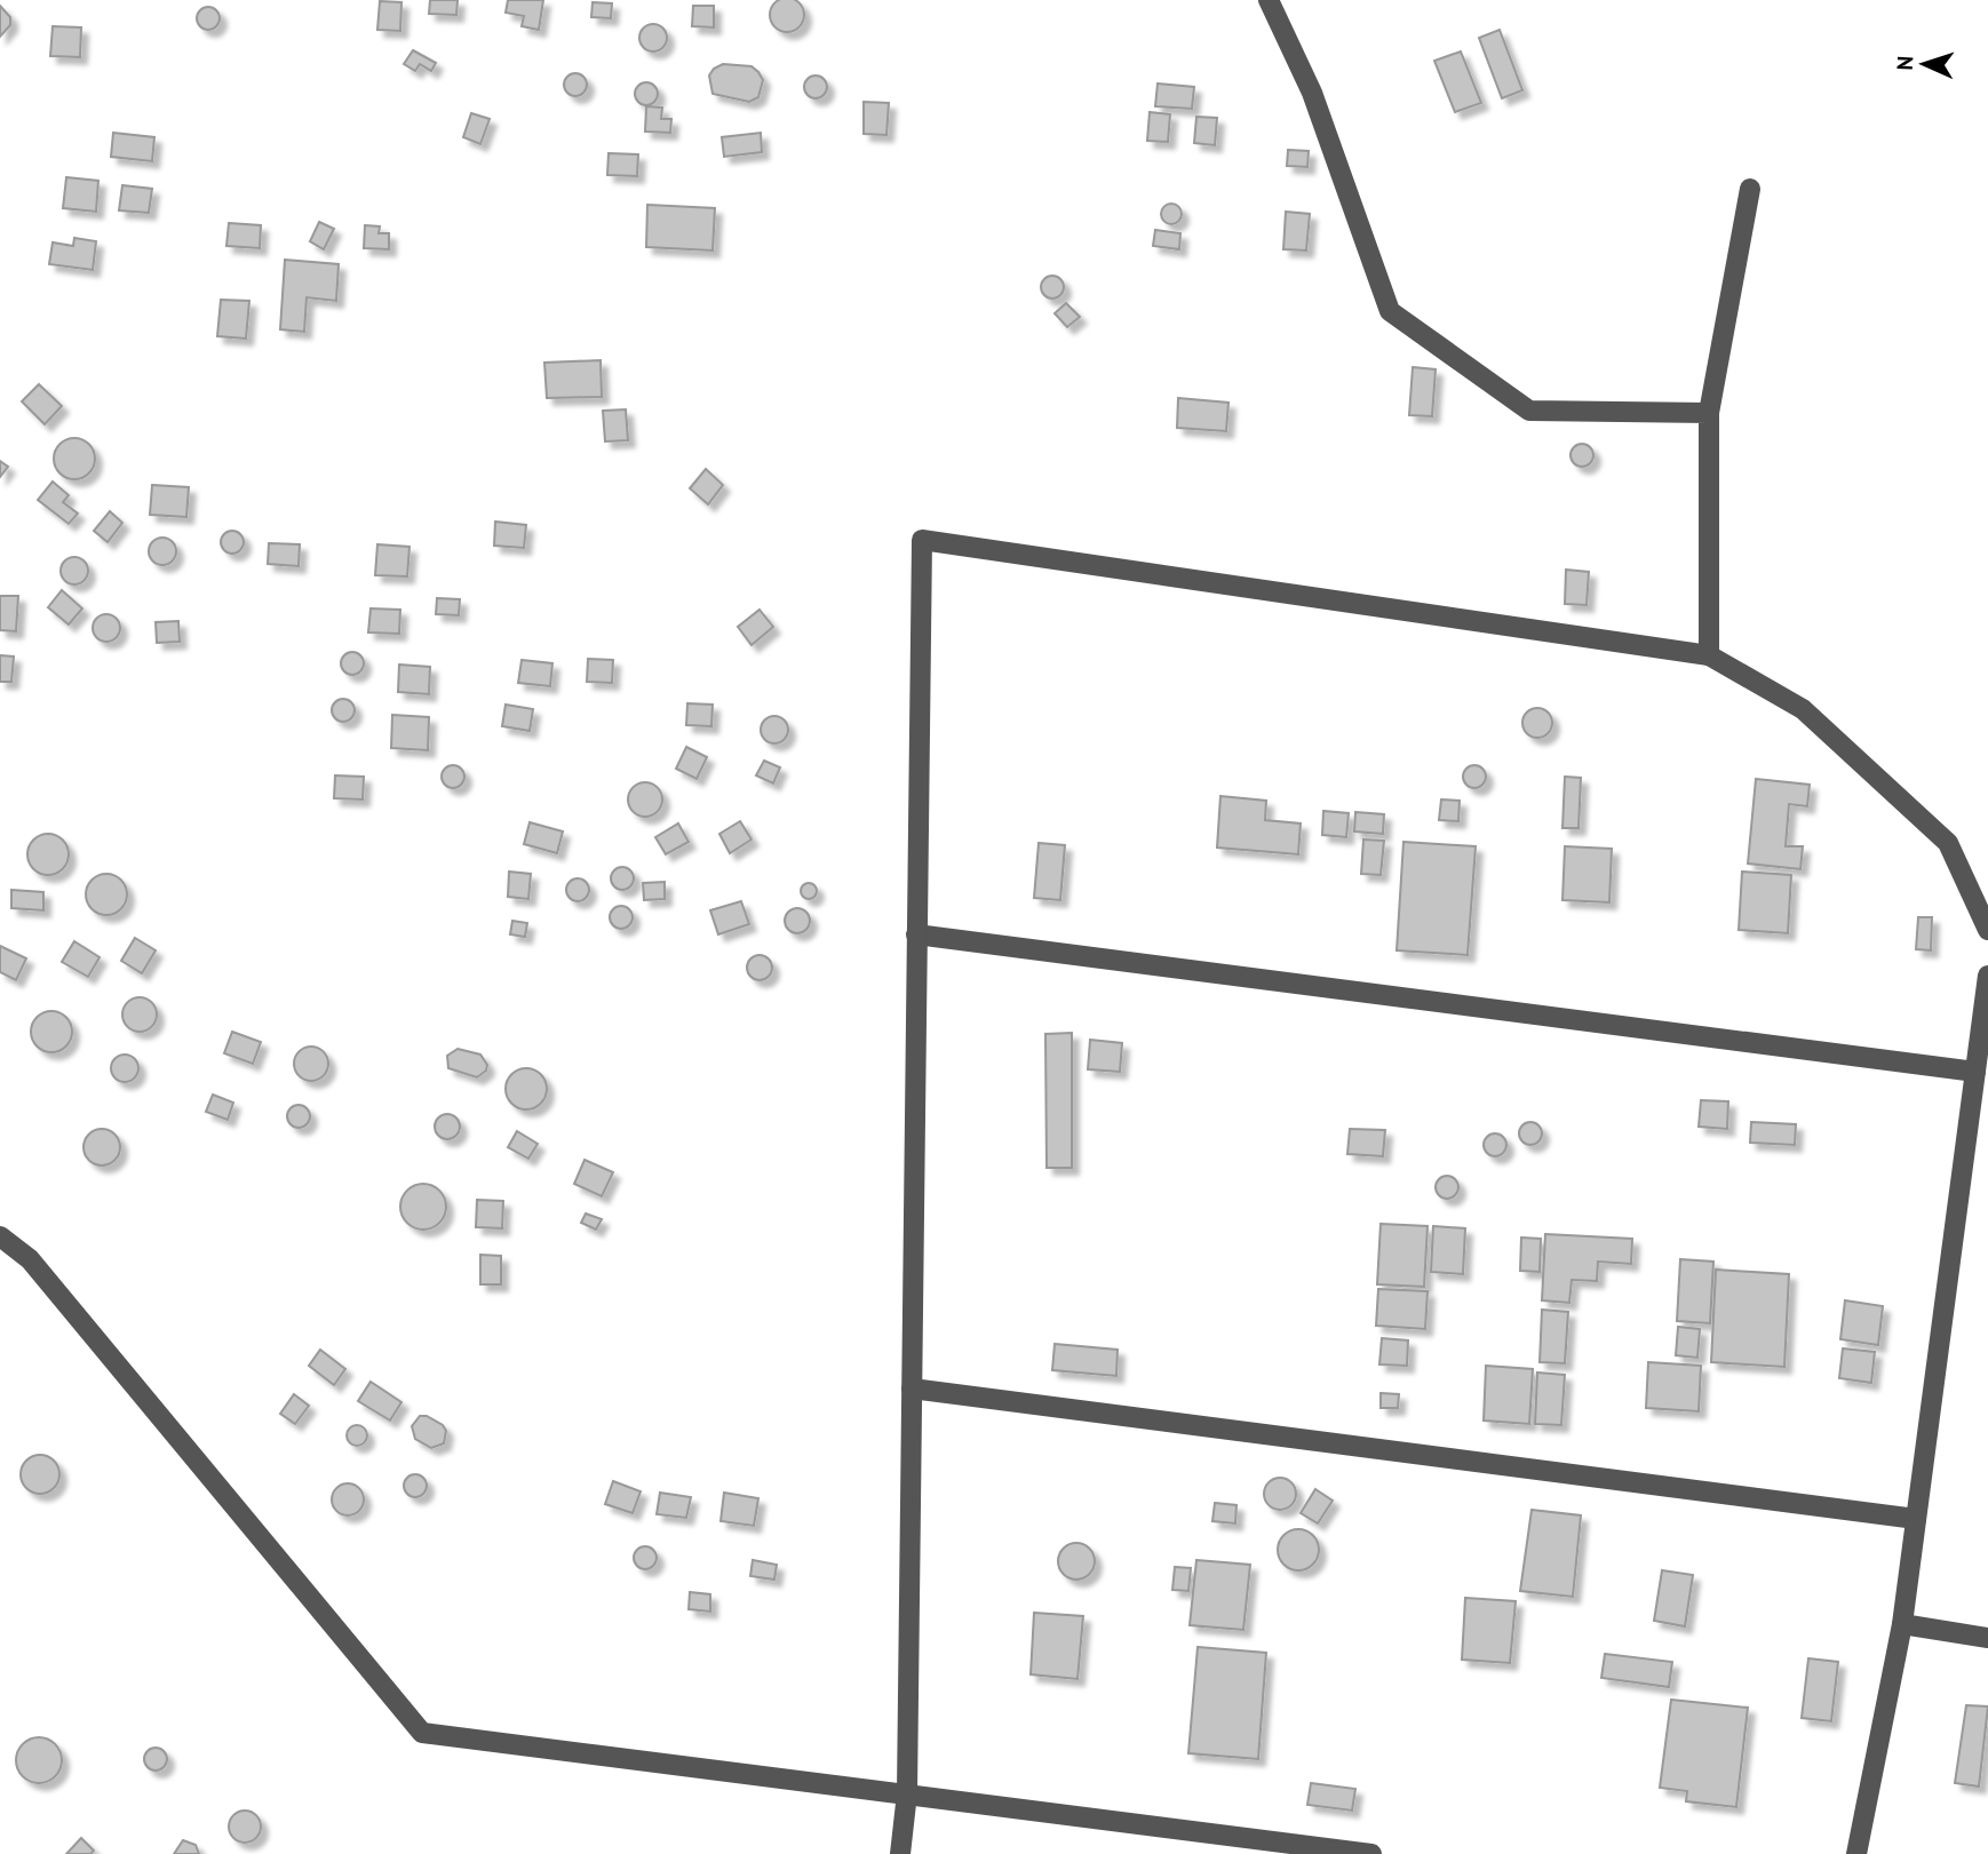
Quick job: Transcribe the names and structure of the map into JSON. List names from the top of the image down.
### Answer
{
  "north": "left"
}
